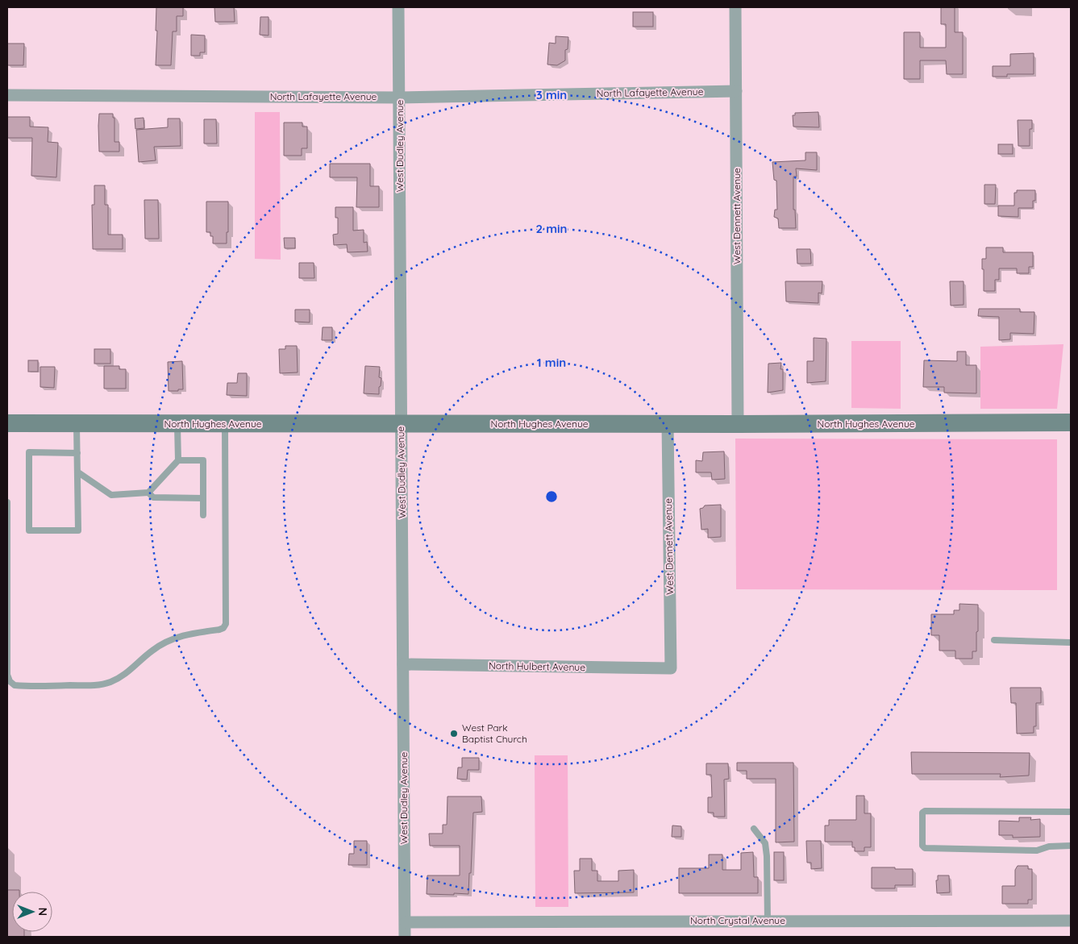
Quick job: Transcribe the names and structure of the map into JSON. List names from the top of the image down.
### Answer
{
  "streets": {
    "street": [
      "North Lafayette Avenue",
      "West Dudley Avenue",
      "West Dennett Avenue",
      "North Hughes Avenue",
      "North Hulbert Avenue",
      "North Crystal Avenue"
    ]
  },
  "crossings": [
    ["North Lafayette Avenue", "West Dudley Avenue"],
    ["North Lafayette Avenue", "West Dennett Avenue"],
    ["West Dudley Avenue", "North Hughes Avenue"],
    ["West Dudley Avenue", "North Hulbert Avenue"],
    ["West Dudley Avenue", "North Crystal Avenue"],
    ["West Dennett Avenue", "North Hughes Avenue"],
    ["West Dennett Avenue", "North Hulbert Avenue"]
  ],
  "places": ["West Park Baptist Church"],
  "north": "right",
  "rings": ["3 min", "2 min", "1 min"]
}
